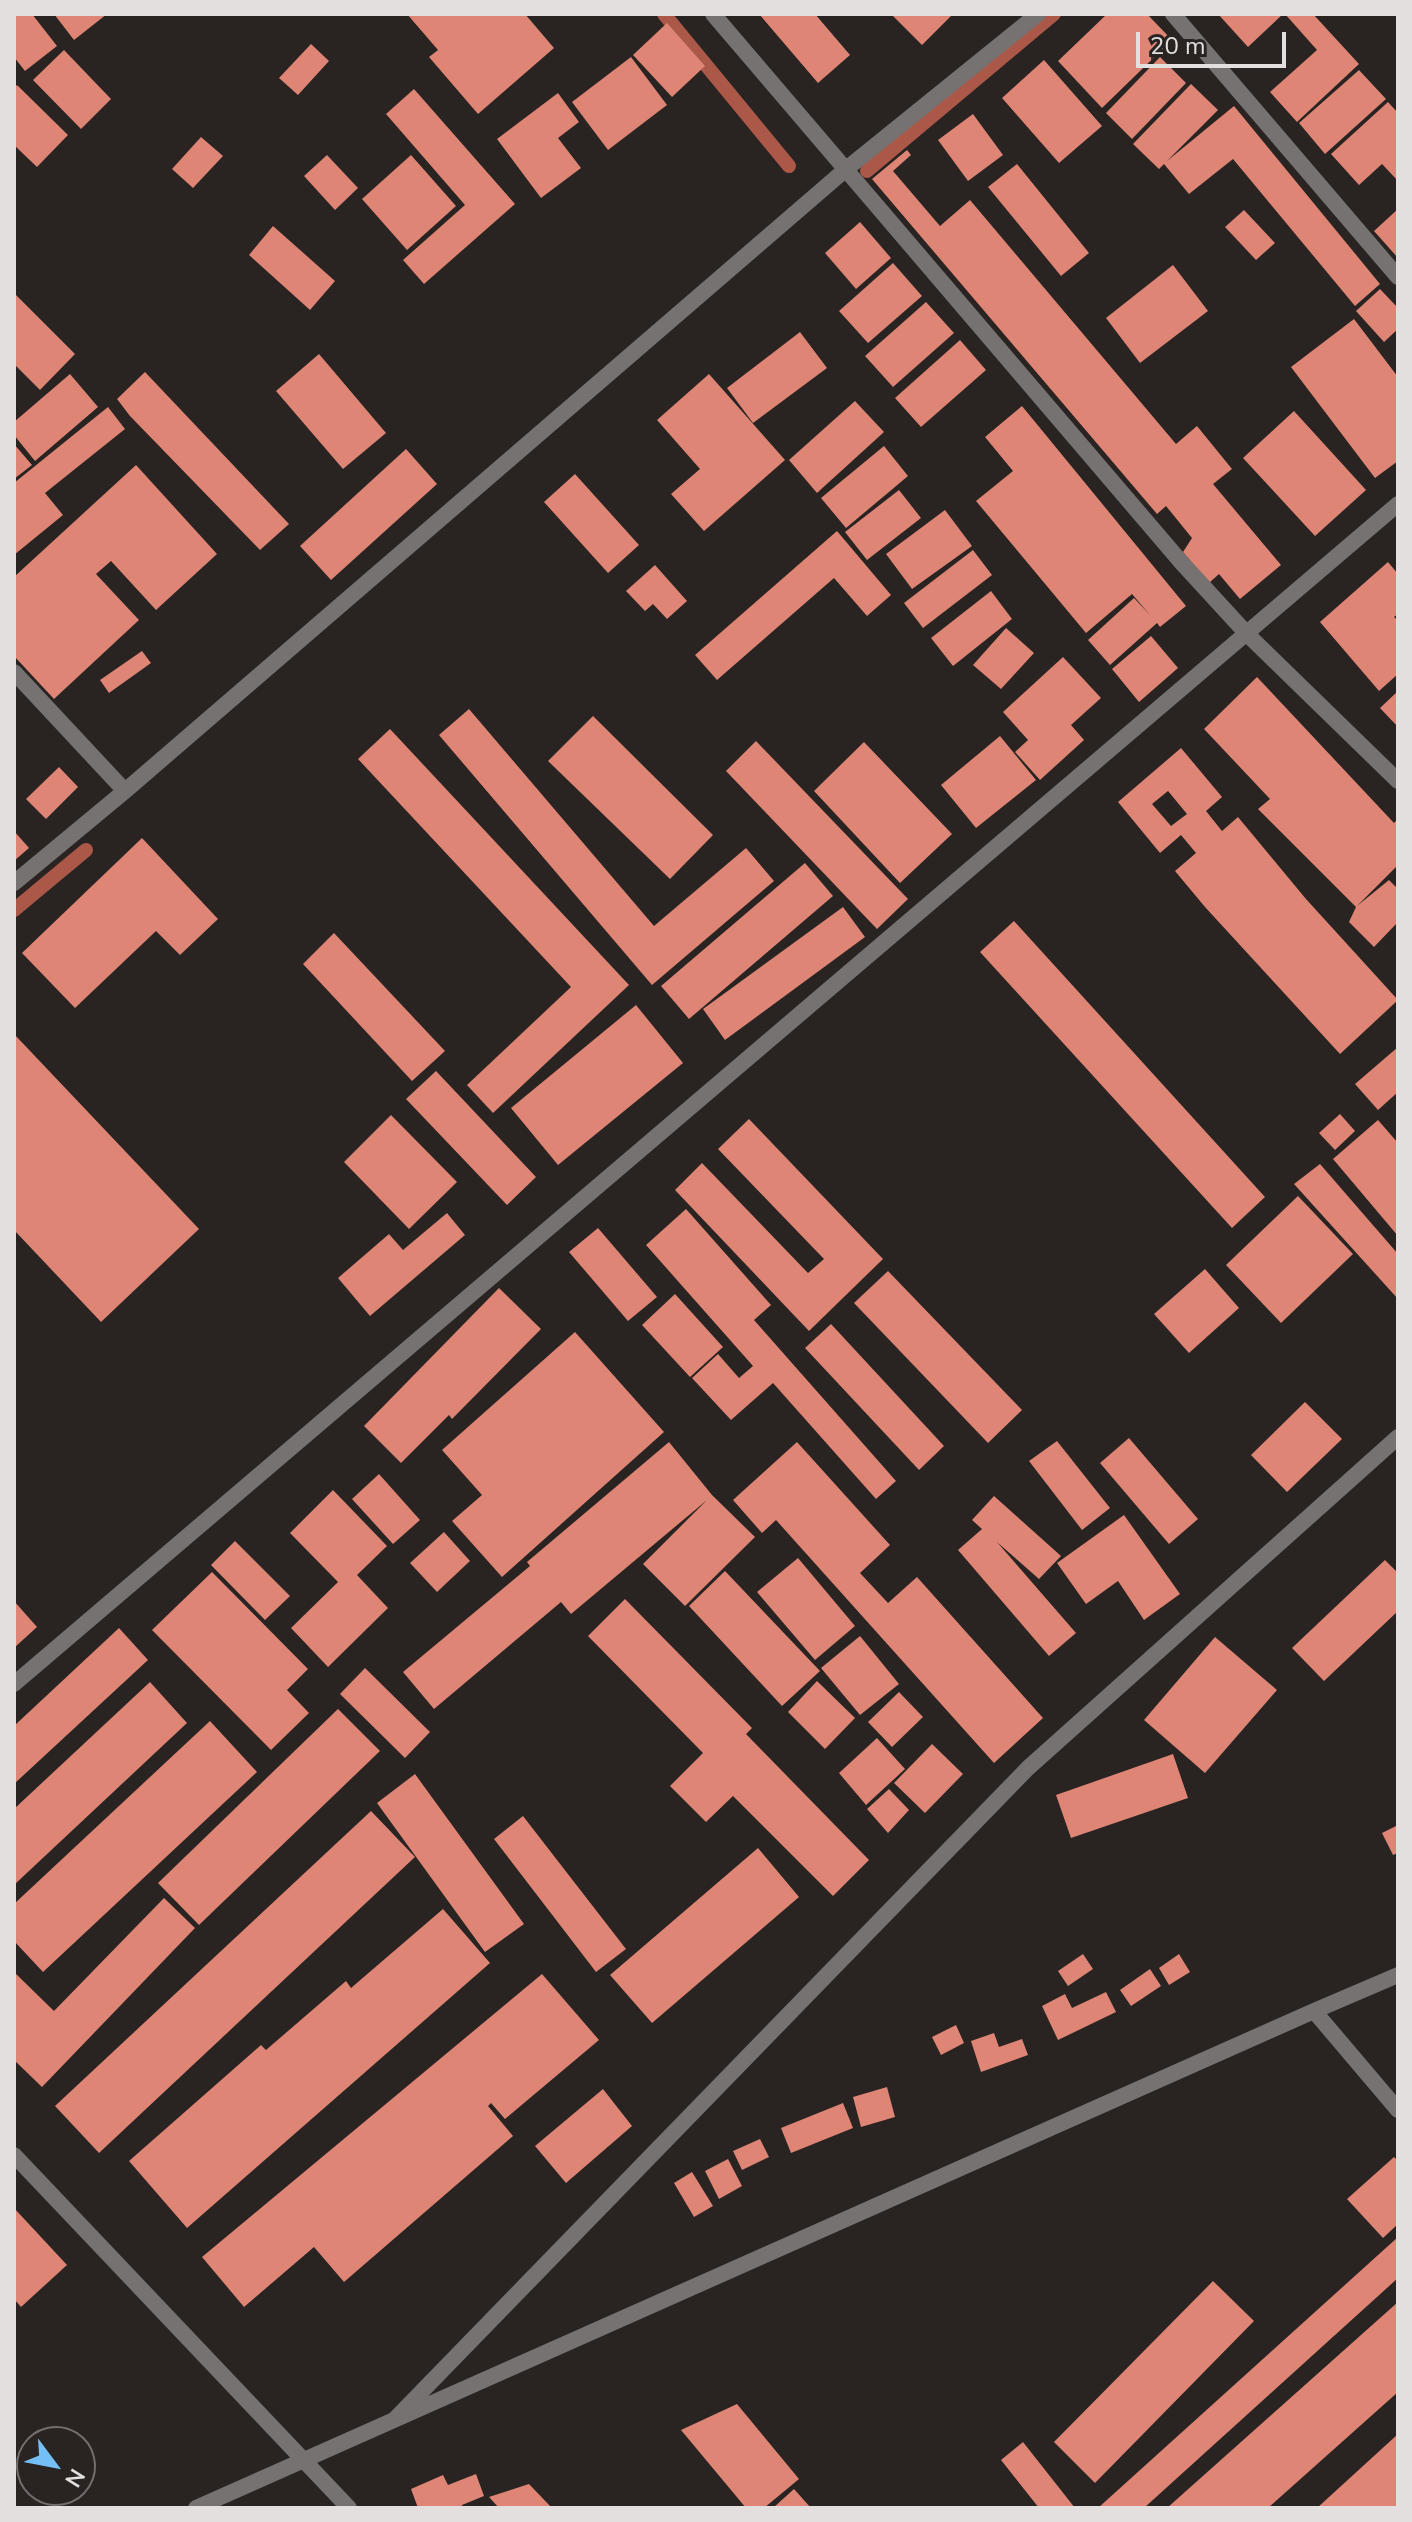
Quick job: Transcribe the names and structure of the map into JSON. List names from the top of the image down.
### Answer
{
  "scale_bar": "20 m",
  "north": "bottom right"
}
